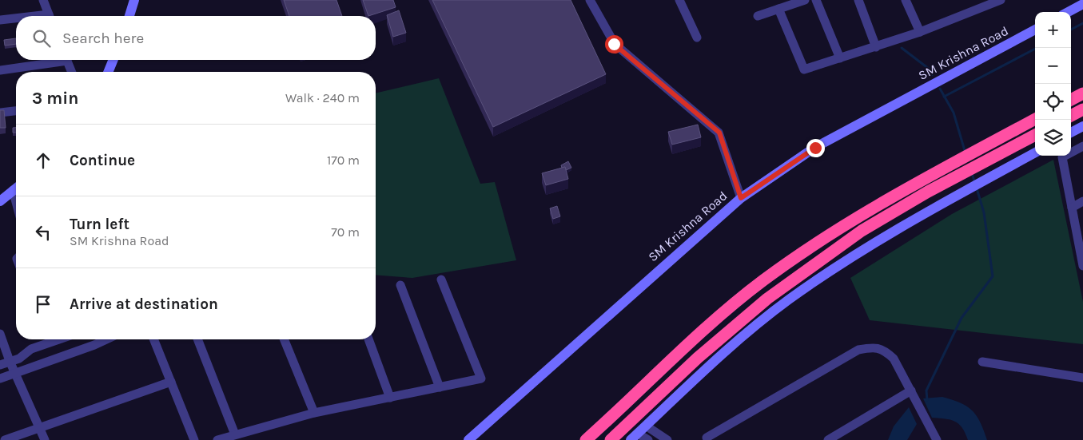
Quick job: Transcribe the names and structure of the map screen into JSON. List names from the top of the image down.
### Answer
{
  "streets": {
    "street": ["SM Krishna Road"]
  },
  "page": {
    "map_buttons": ["+", "−"],
    "search": "Search here",
    "heading": ["3 min", "Walk · 240 m"],
    "list": [
      ["Continue", "170 m"],
      ["Turn left", "SM Krishna Road", "70 m"],
      "Arrive at destination"
    ]
  }
}
